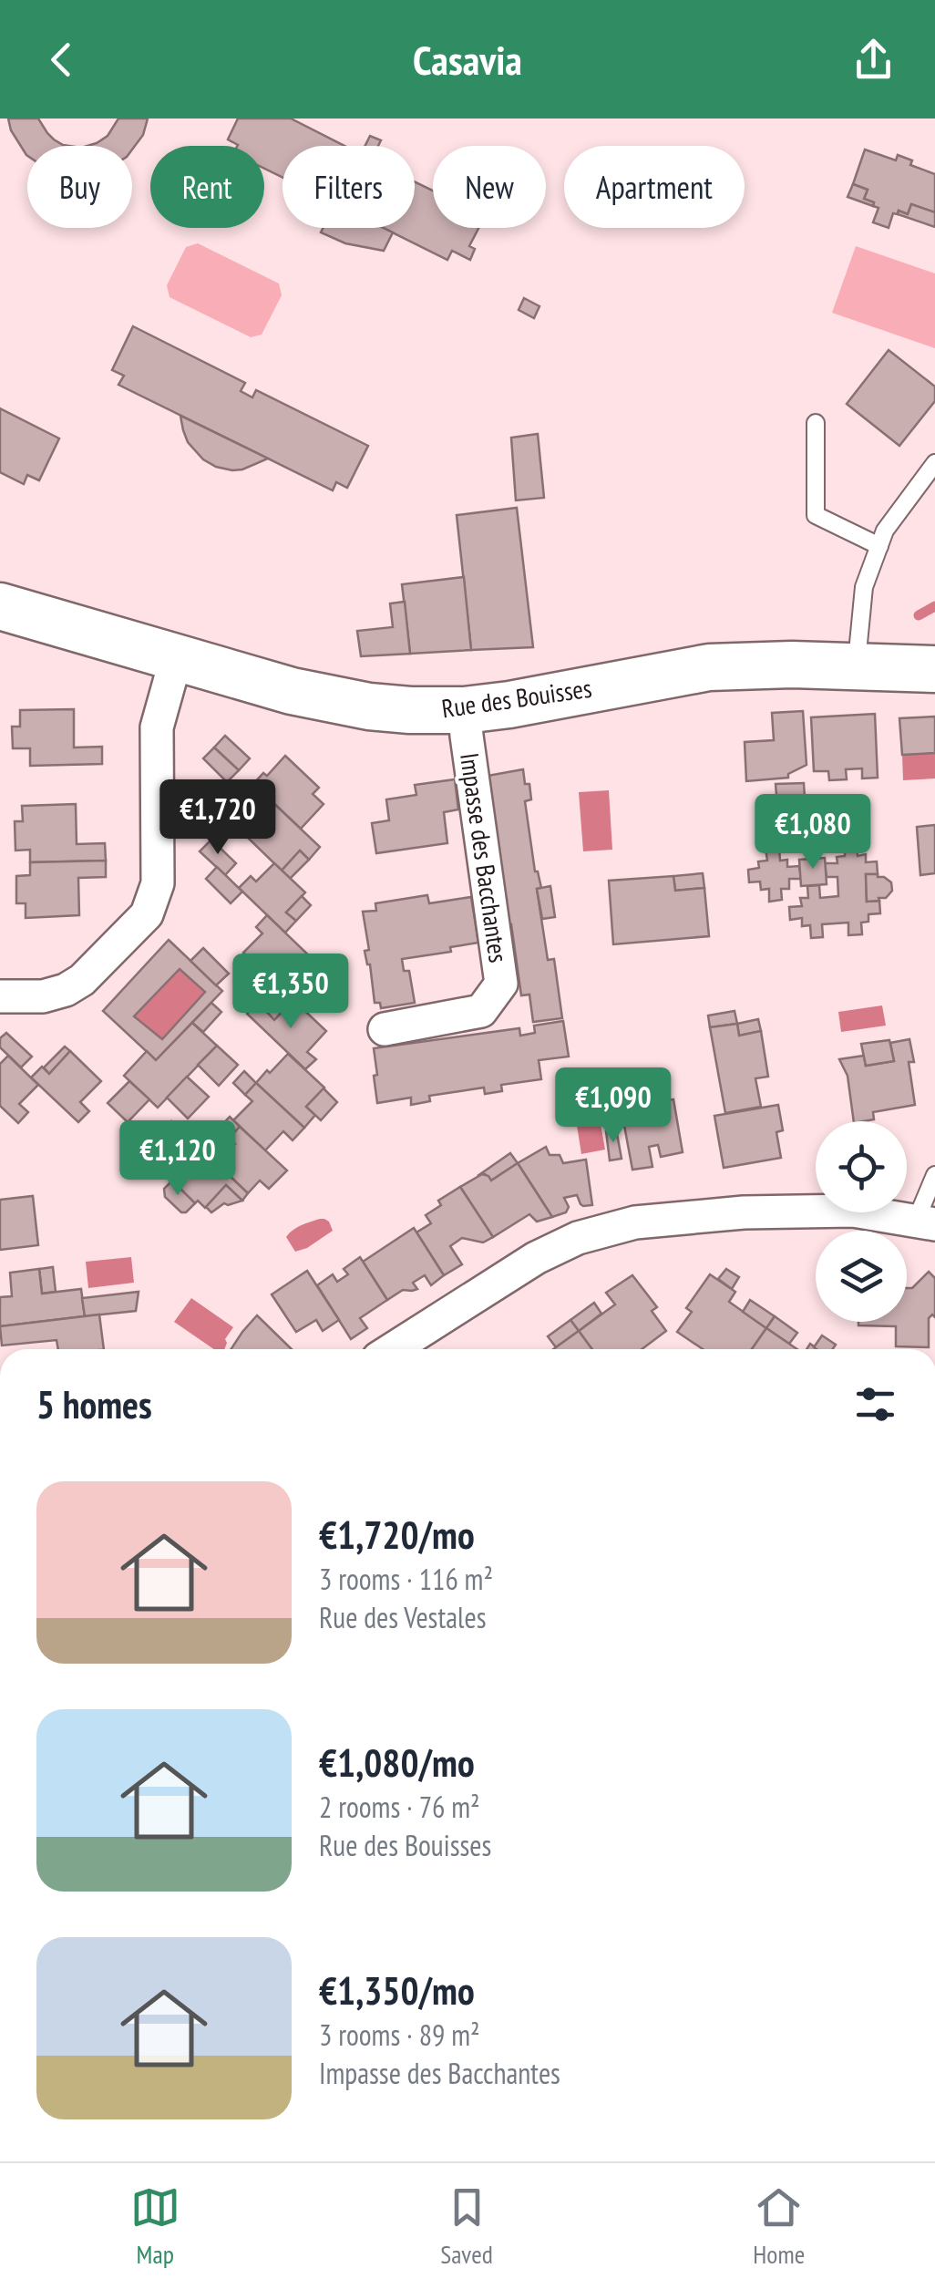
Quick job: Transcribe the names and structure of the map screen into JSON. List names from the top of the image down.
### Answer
{
  "streets": {
    "street": ["Rue des Bouisses", "Impasse des Bacchantes"]
  },
  "crossings": [
    ["Rue des Bouisses", "Impasse des Bacchantes"]
  ],
  "page": {
    "header": "Casavia",
    "chip": [
      "Buy",
      "Rent",
      "Filters",
      "New",
      "Apartment"
    ],
    "price": [
      "€1,720",
      "€1,080",
      "€1,350",
      "€1,090",
      "€1,120"
    ],
    "heading": "5 homes",
    "list": [
      {
        "name": "€1,720/mo",
        "note": "3 rooms · 116 m² · Rue des Vestales"
      },
      {
        "name": "€1,080/mo",
        "note": "2 rooms · 76 m² · Rue des Bouisses"
      },
      {
        "name": "€1,350/mo",
        "note": "3 rooms · 89 m² · Impasse des Bacchantes"
      }
    ],
    "tabs": ["Map", "Saved", "Home"]
  }
}
